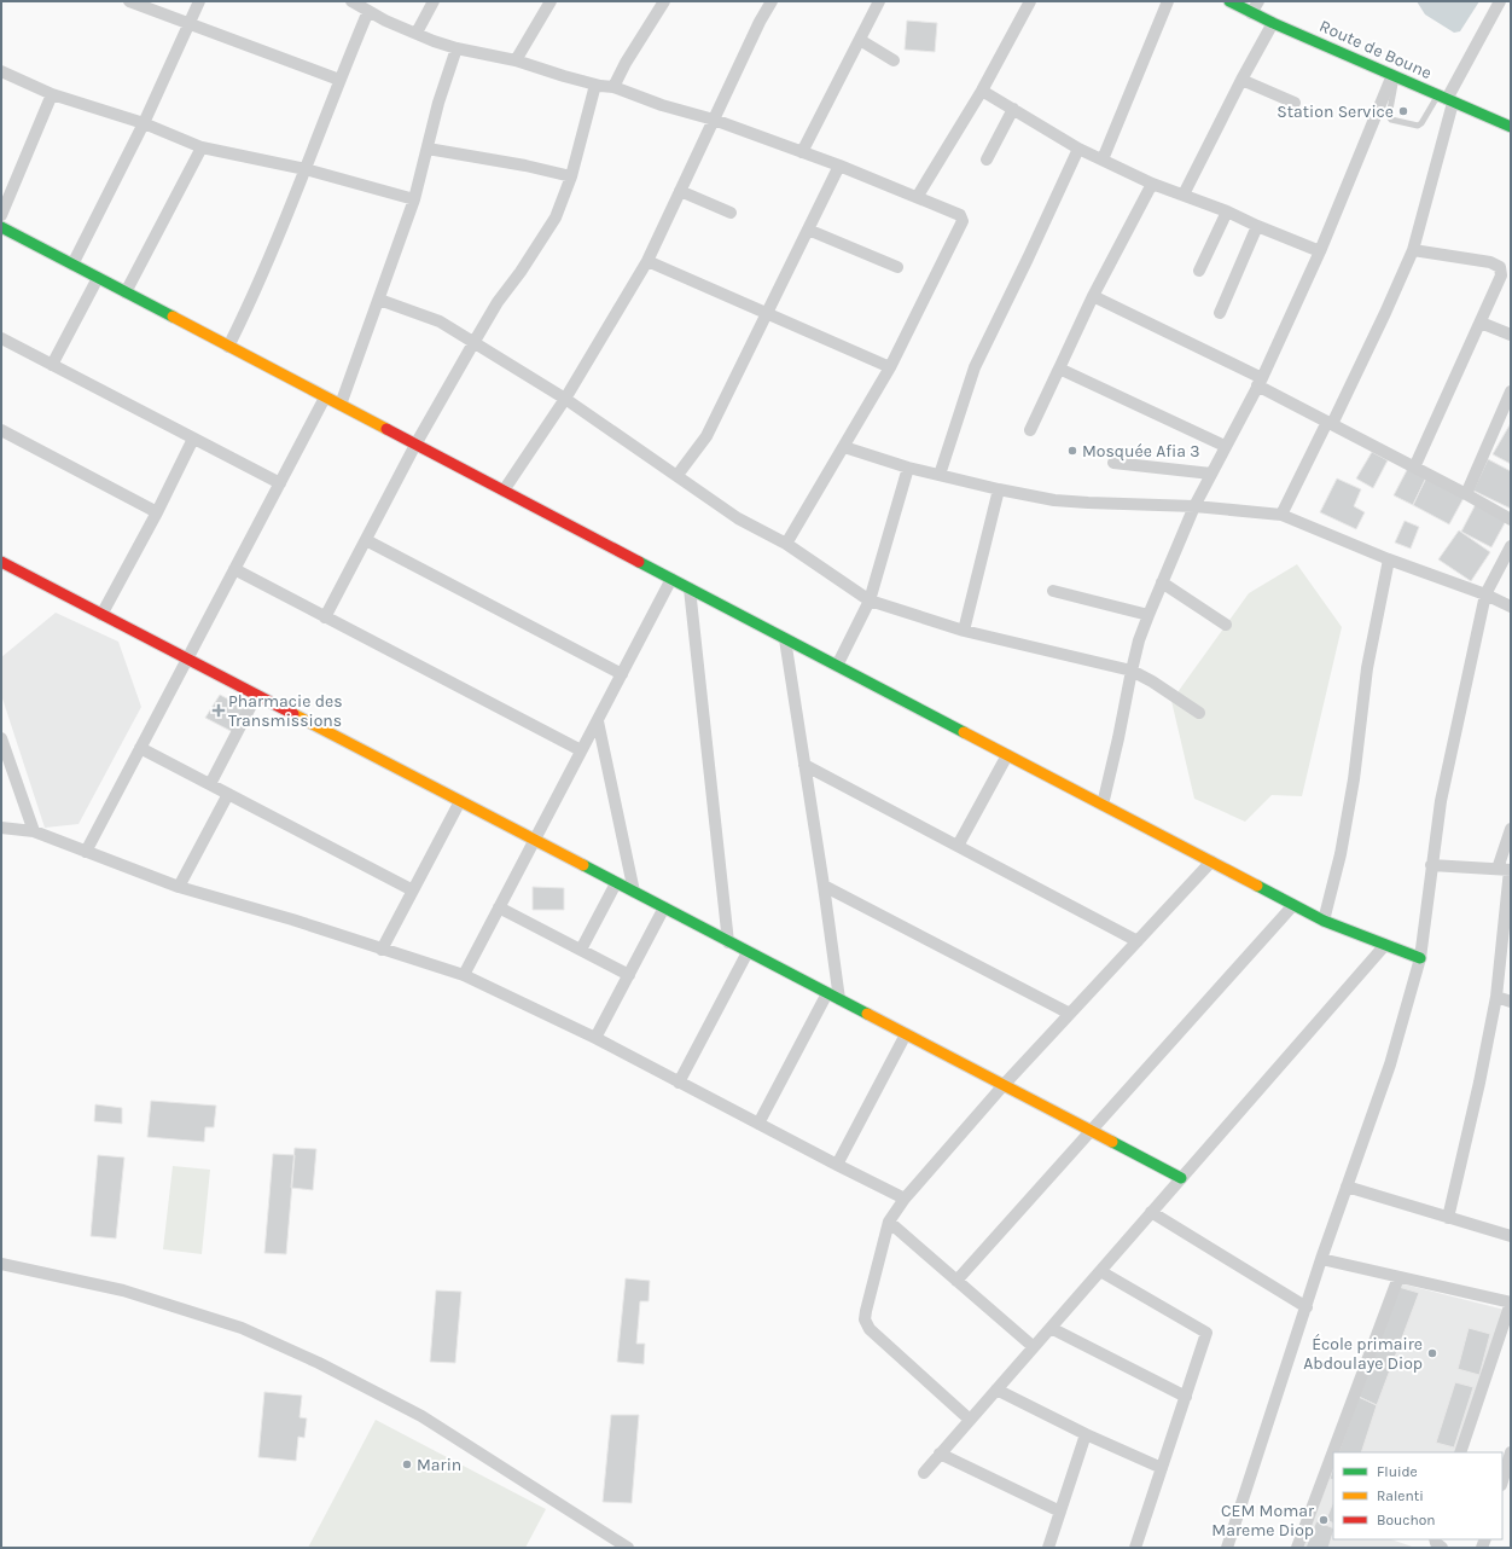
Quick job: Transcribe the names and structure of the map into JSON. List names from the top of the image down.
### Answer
{
  "streets": {
    "street": ["Route de Boune"]
  },
  "places": {
    "other": [
      "Station Service",
      "Mosquée Afia 3",
      "École primaire Abdoulaye Diop",
      "Marin",
      "CEM Momar Mareme Diop"
    ],
    "health": ["Pharmacie des Transmissions"]
  },
  "legend": ["Fluide", "Ralenti", "Bouchon"]
}
